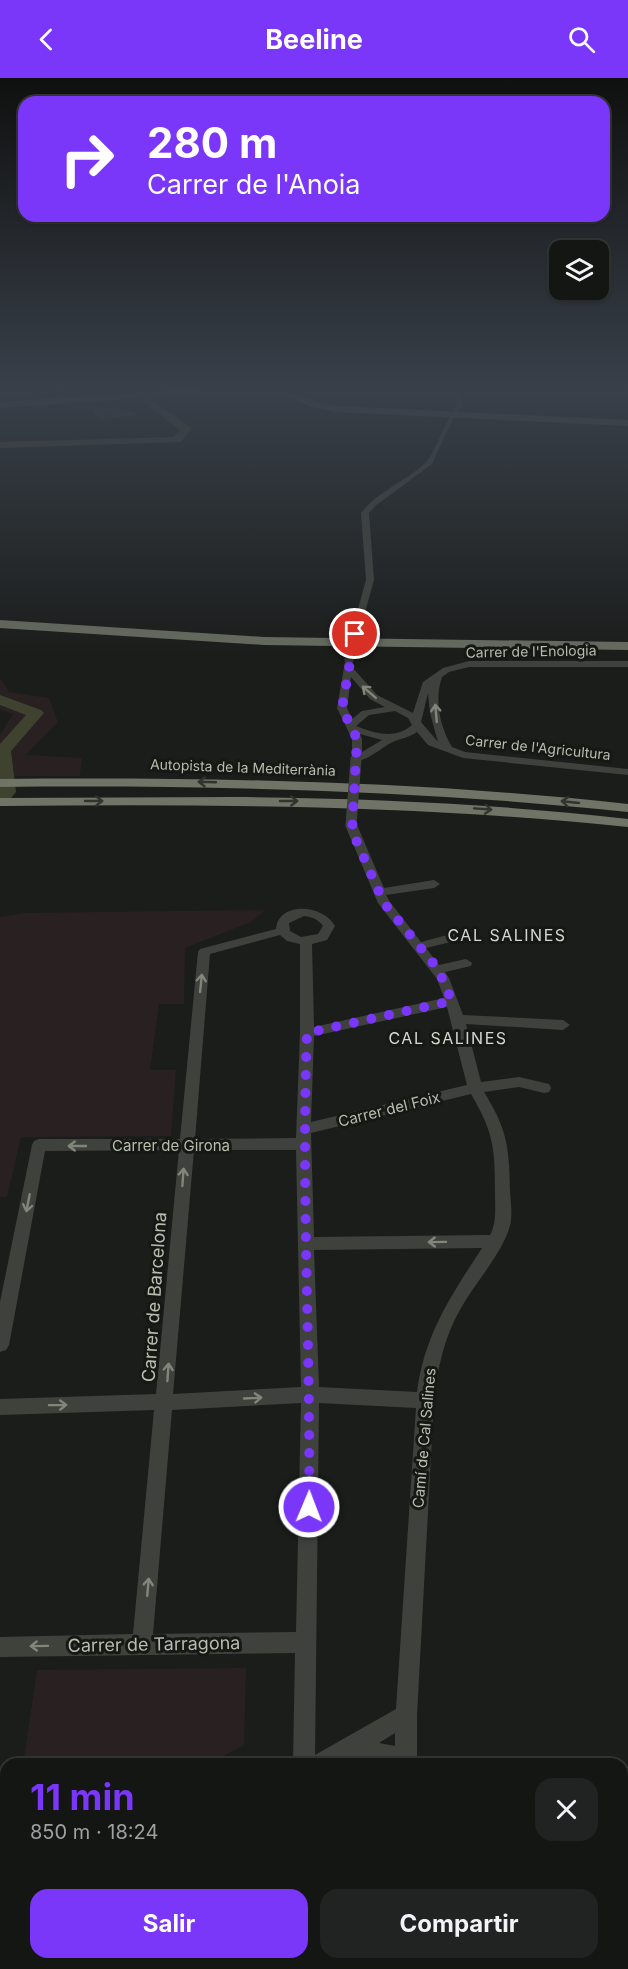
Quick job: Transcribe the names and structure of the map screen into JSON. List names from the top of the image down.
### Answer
{
  "streets": {
    "highway": ["Autopista de la Mediterrània"],
    "street": [
      "Carrer de l'Enologia",
      "Carrer de l'Agricultura",
      "Carrer del Foix",
      "Carrer de Girona",
      "Carrer de Barcelona",
      "Camí de Cal Salines",
      "Carrer de Tarragona"
    ]
  },
  "crossings": [
    ["Carrer de l'Agricultura", "Camí de Cal Salines"],
    ["Carrer del Foix", "Carrer de Girona"],
    ["Carrer del Foix", "Camí de Cal Salines"],
    ["Carrer de Girona", "Carrer de Barcelona"],
    ["Carrer de Barcelona", "Carrer de Tarragona"]
  ],
  "one_way": ["Carrer de Barcelona", "Carrer de Tarragona"],
  "districts": ["CAL SALINES", "CAL SALINES"],
  "page": {
    "header": "Beeline",
    "turn": ["280 m", "Carrer de l'Anoia"],
    "heading": ["11 min", "850 m · 18:24"],
    "buttons": ["Salir", "Compartir"]
  }
}
